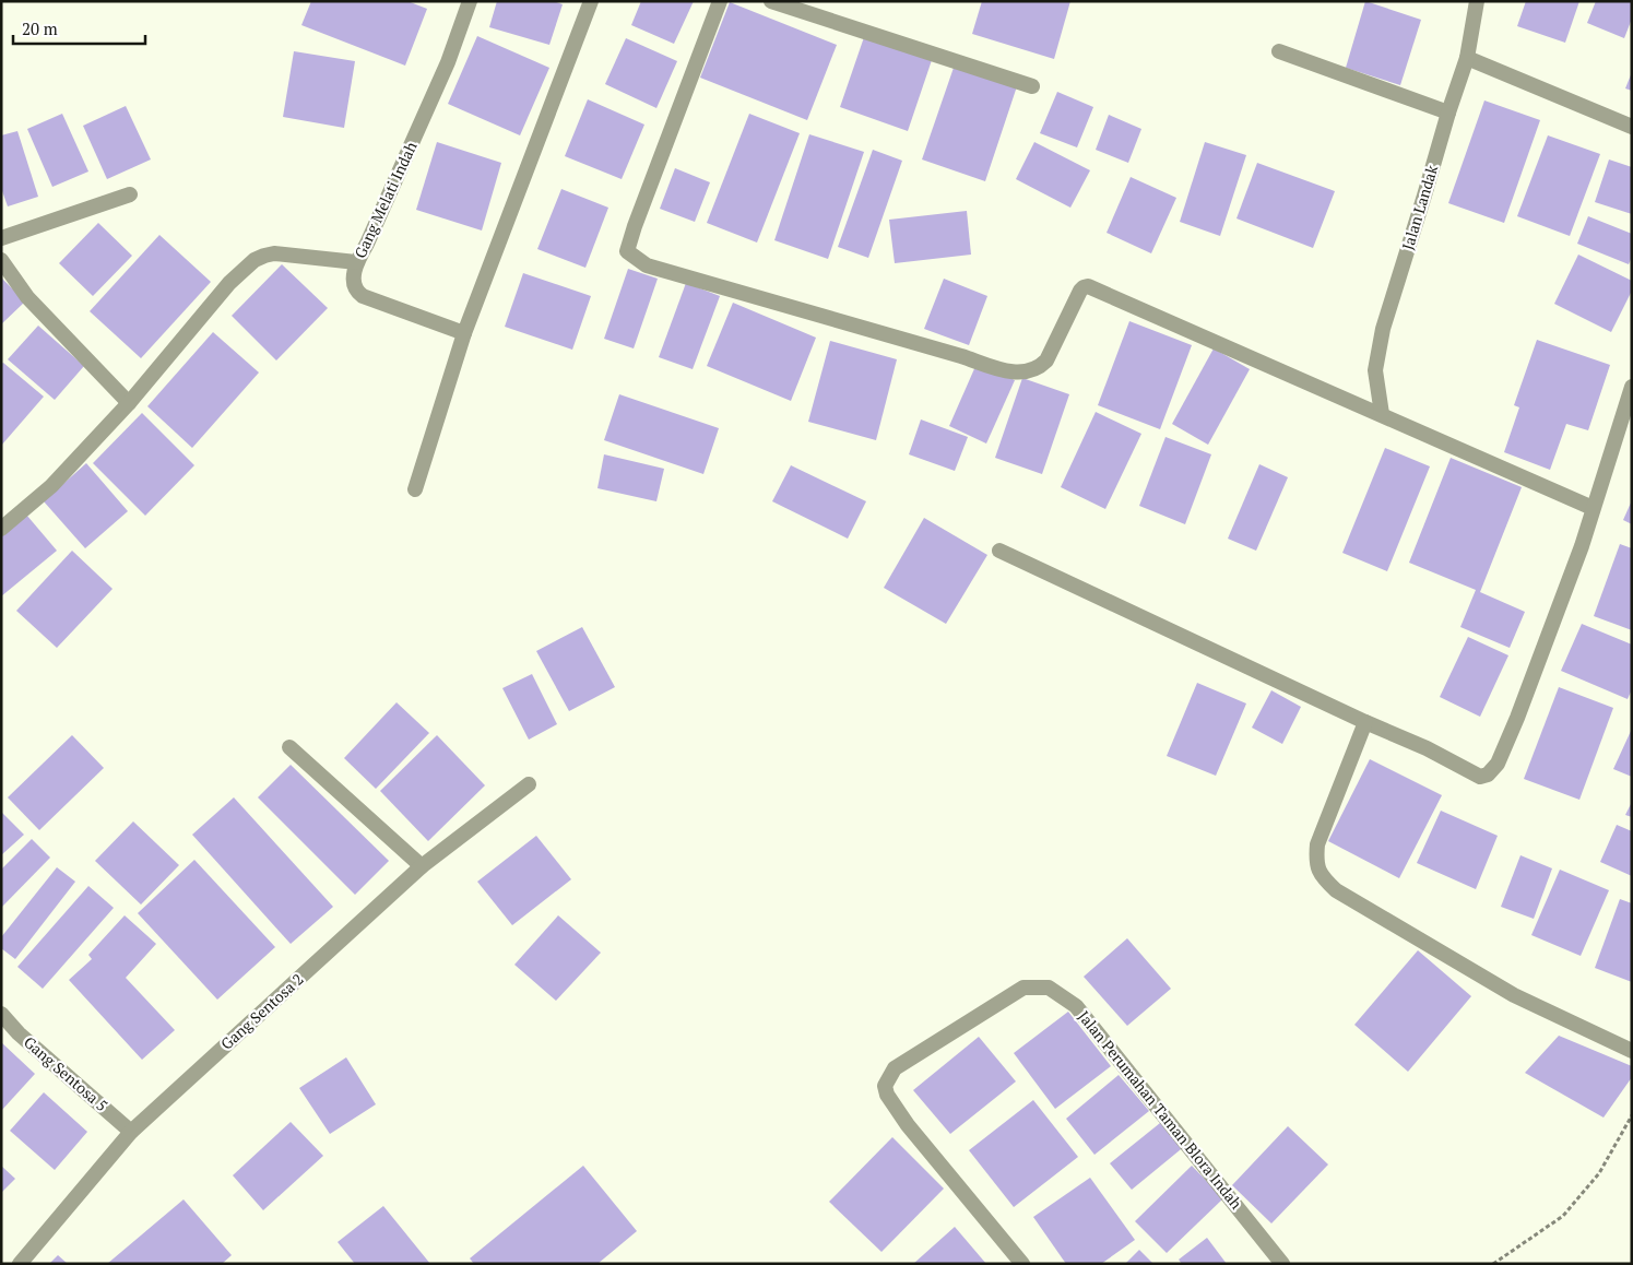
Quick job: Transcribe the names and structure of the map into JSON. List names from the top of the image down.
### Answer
{
  "streets": {
    "street": [
      "Gang Melati Indah",
      "Jalan Landak",
      "Gang Sentosa 2",
      "Gang Sentosa 5",
      "Jalan Perumahan Taman Blora Indah"
    ]
  },
  "crossings": [
    ["Gang Sentosa 2", "Gang Sentosa 5"]
  ],
  "scale_bar": "20 m"
}
